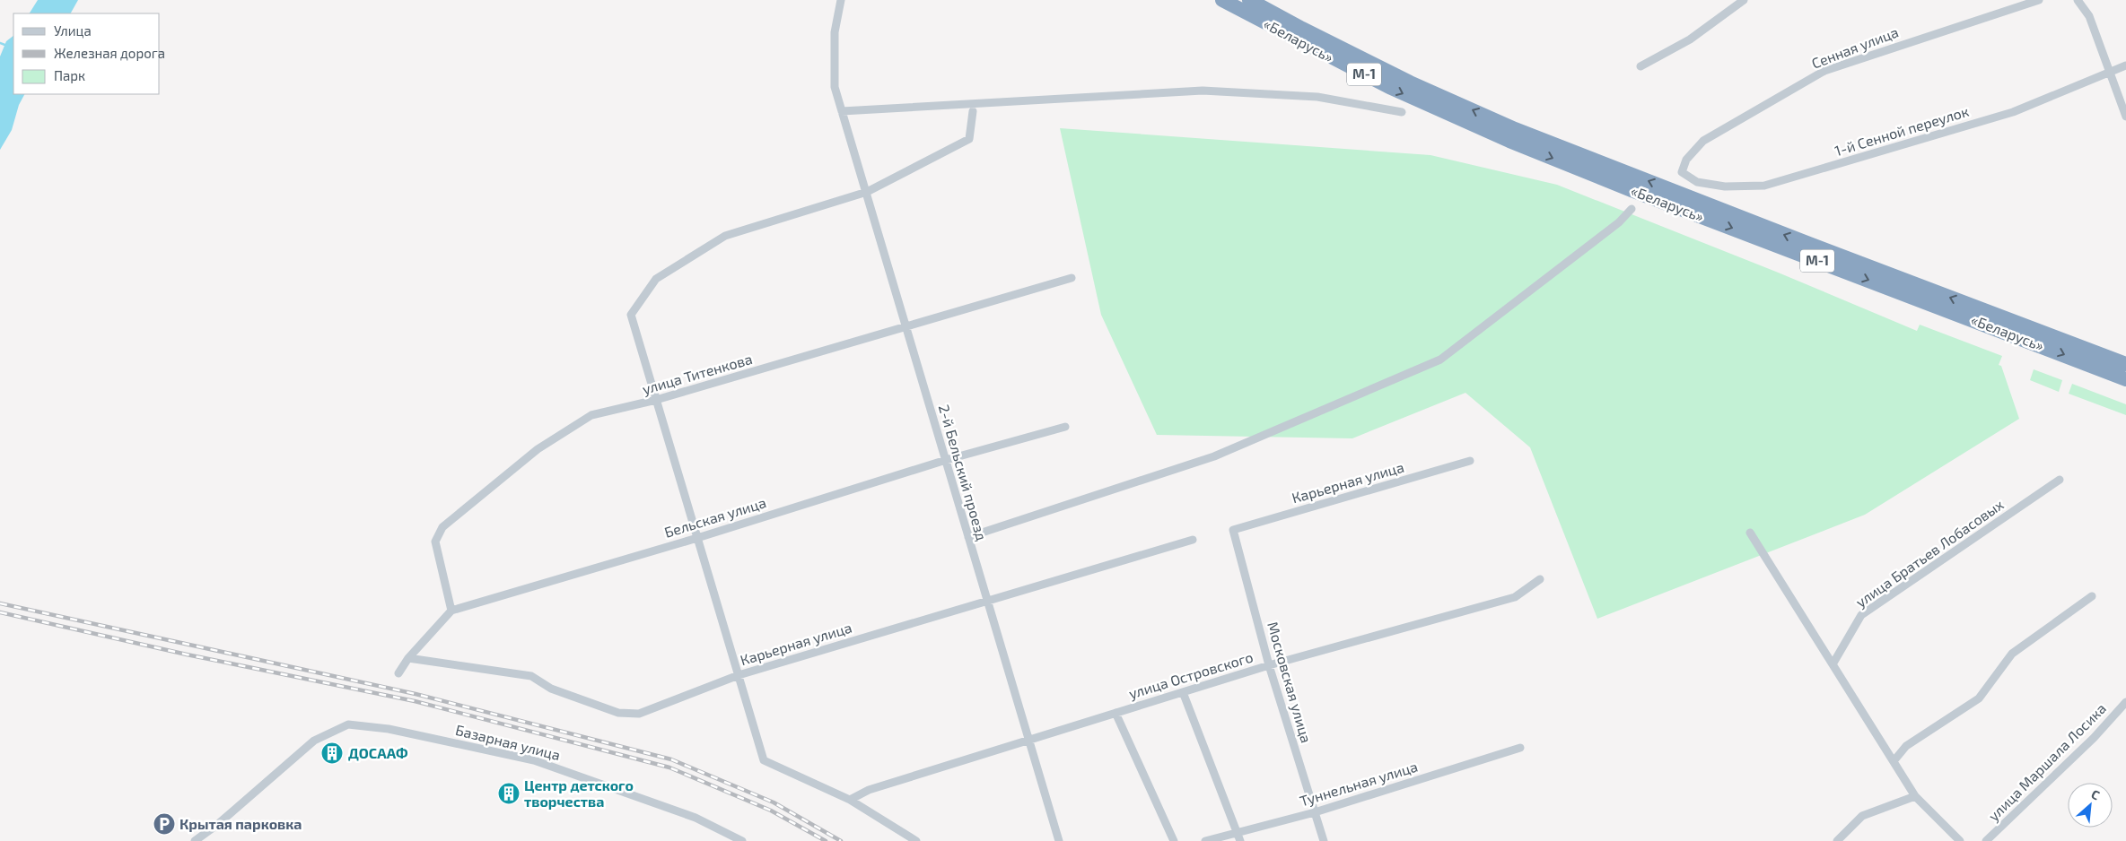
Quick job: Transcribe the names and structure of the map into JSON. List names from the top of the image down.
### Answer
{
  "streets": {
    "highway": ["«Беларусь»", "М-1"],
    "street": [
      "Сенная улица",
      "1-й Сенной переулок",
      "улица Титенкова",
      "2-й Бельский проезд",
      "Карьерная улица",
      "Бельская улица",
      "улица Братьев Лобасовых",
      "улица Островского",
      "Московская улица",
      "Базарная улица",
      "улица Маршала Лосика",
      "Туннельная улица"
    ]
  },
  "crossings": [
    ["Сенная улица", "1-й Сенной переулок"],
    ["улица Титенкова", "2-й Бельский проезд"],
    ["улица Титенкова", "Бельская улица"],
    ["2-й Бельский проезд", "Карьерная улица"],
    ["2-й Бельский проезд", "Бельская улица"],
    ["2-й Бельский проезд", "улица Островского"],
    ["Карьерная улица", "Московская улица"],
    ["улица Островского", "Московская улица"],
    ["Московская улица", "Туннельная улица"]
  ],
  "places": {
    "building": ["ДОСААФ", "Центр детского творчества"],
    "parking": ["Крытая парковка"]
  },
  "legend": ["Улица", "Железная дорога", "Парк"],
  "north": "top right"
}
